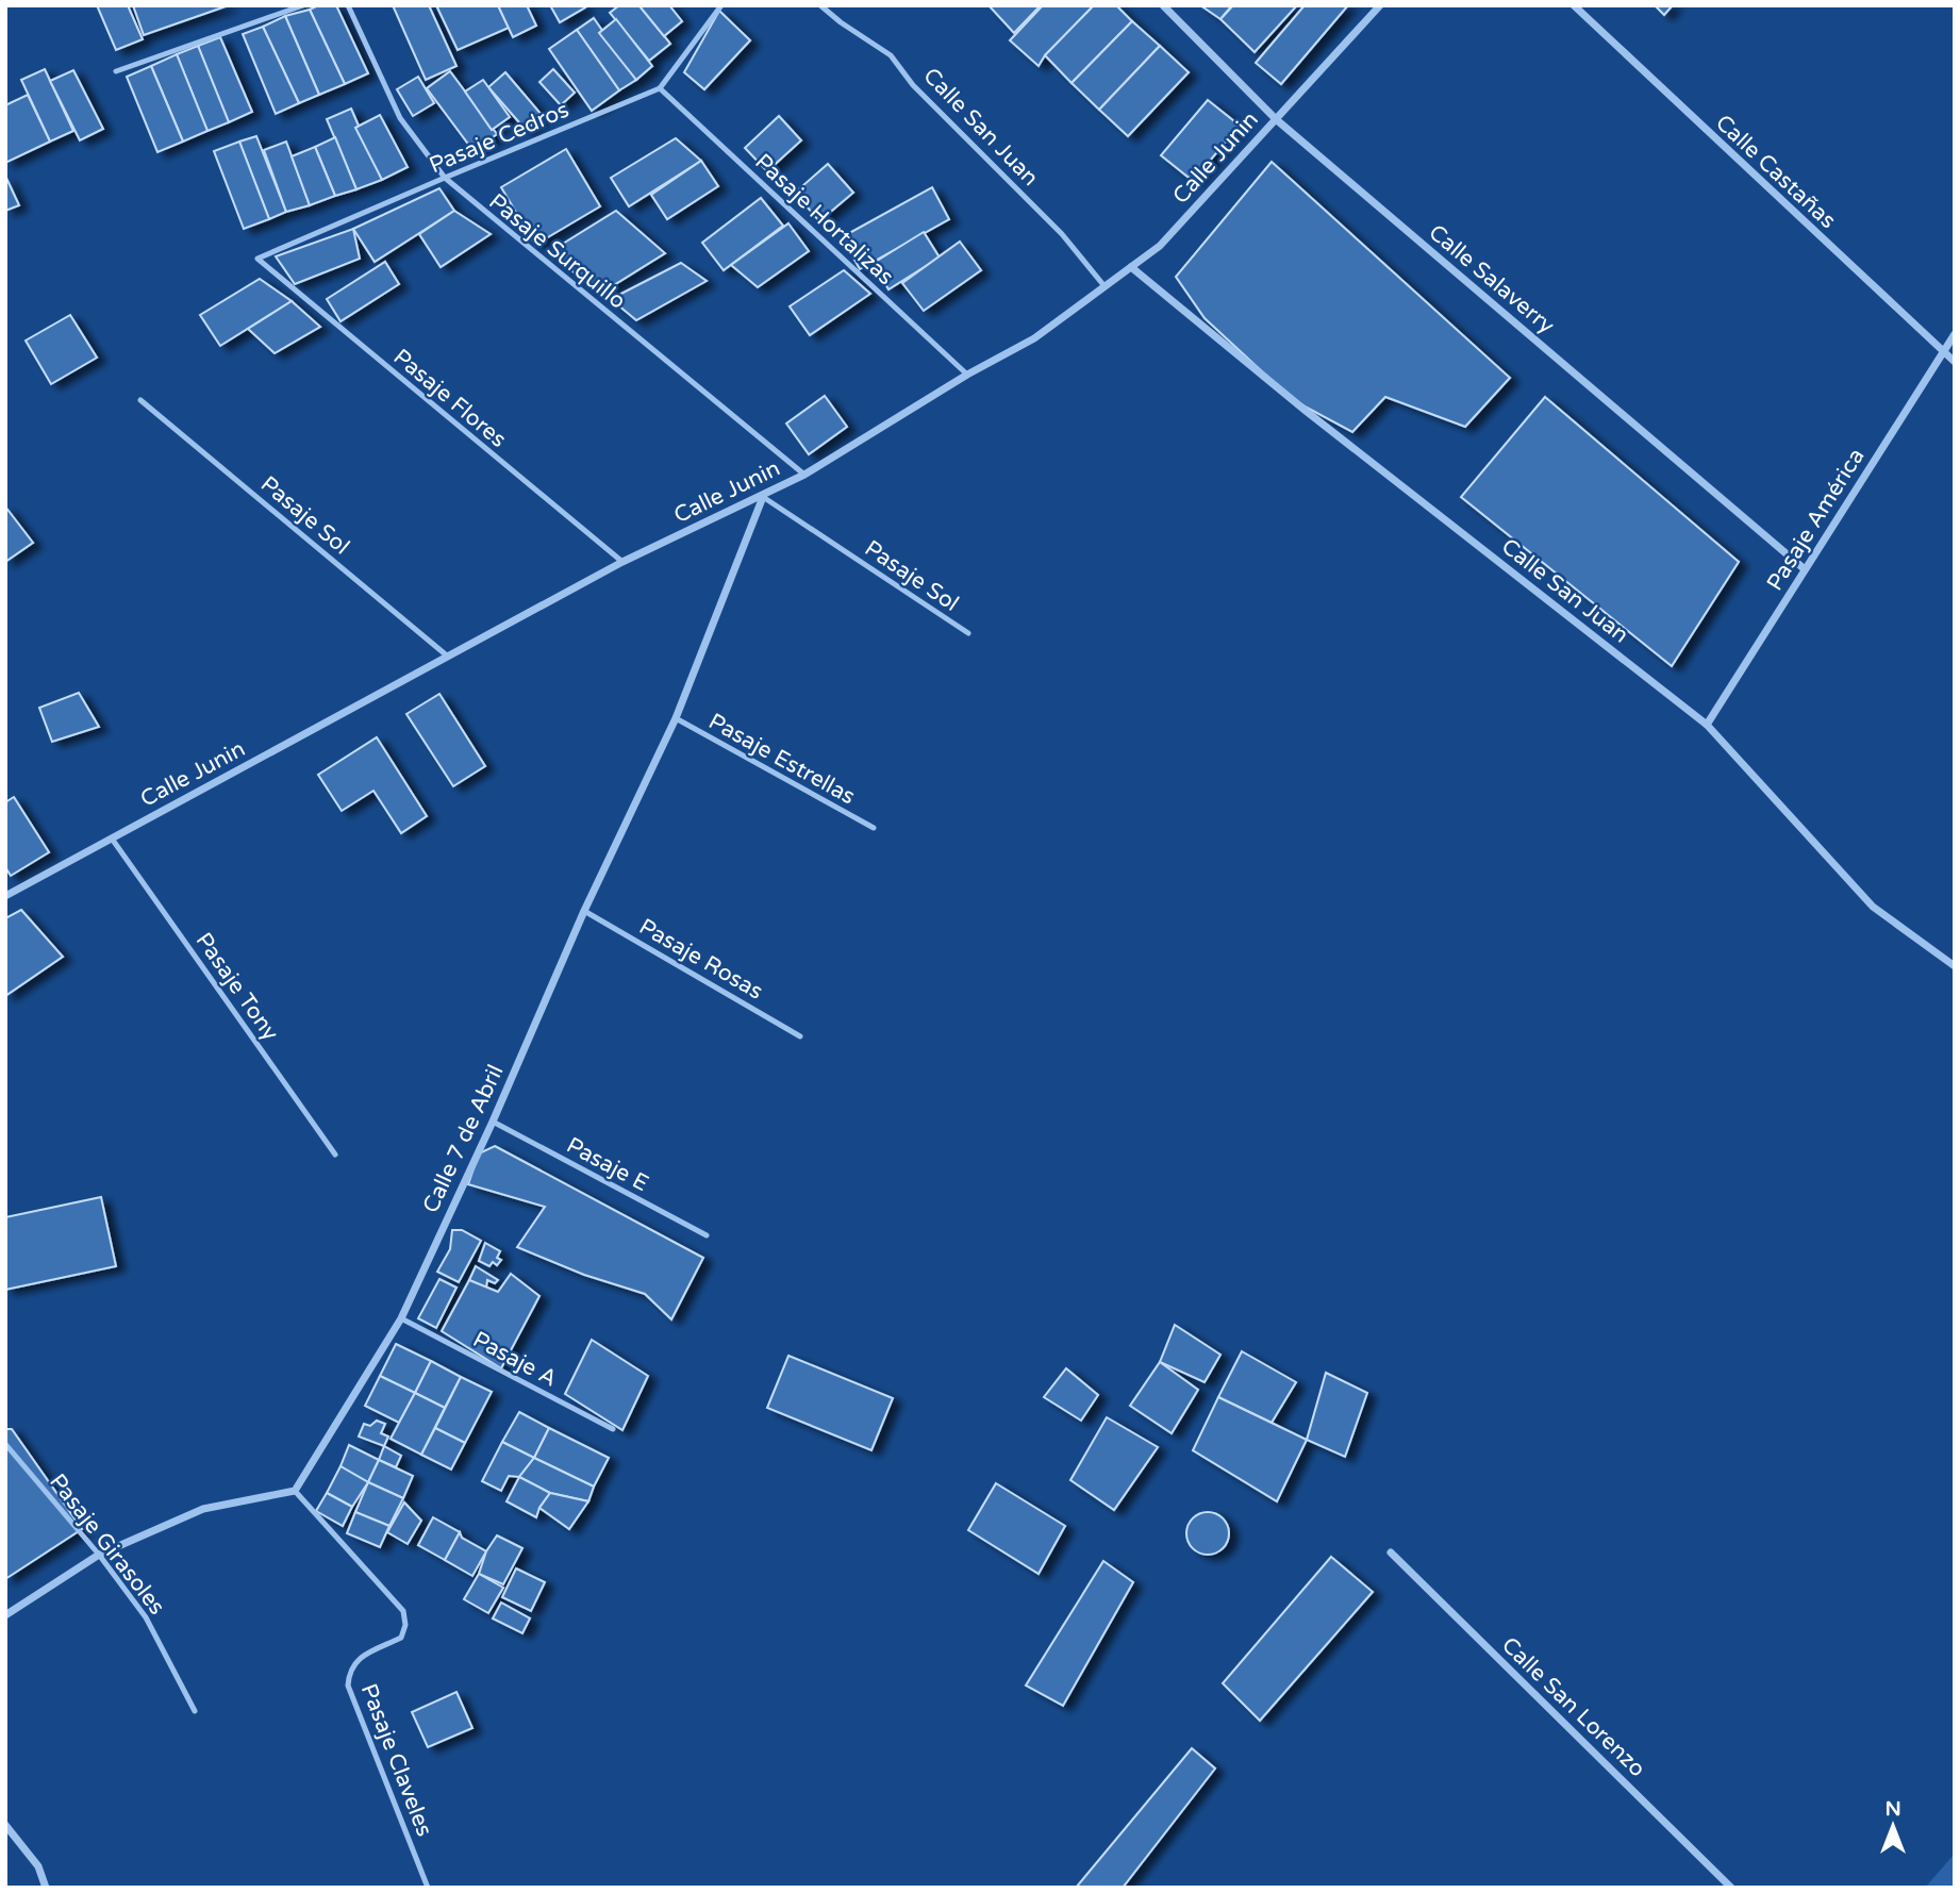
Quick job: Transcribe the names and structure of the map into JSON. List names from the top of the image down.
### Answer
{
  "streets": {
    "street": [
      "Calle San Juan",
      "Calle Junin",
      "Calle Castañas",
      "Calle Salaverry",
      "Pasaje América",
      "Calle 7 de Abril",
      "Calle San Lorenzo"
    ],
    "lane": [
      "Pasaje Cedros",
      "Pasaje Hortalizas",
      "Pasaje Surquillo",
      "Pasaje Flores",
      "Pasaje Sol",
      "Pasaje Estrellas",
      "Pasaje Rosas",
      "Pasaje Tony",
      "Pasaje E",
      "Pasaje A",
      "Pasaje Girasoles",
      "Pasaje Claveles"
    ]
  },
  "crossings": [
    ["Calle San Juan", "Calle Junin"],
    ["Calle San Juan", "Pasaje América"],
    ["Pasaje Cedros", "Pasaje Hortalizas"],
    ["Pasaje Cedros", "Pasaje Surquillo"],
    ["Pasaje Cedros", "Pasaje Flores"],
    ["Calle Junin", "Pasaje Hortalizas"],
    ["Calle Junin", "Pasaje Surquillo"],
    ["Calle Junin", "Calle Salaverry"],
    ["Calle Junin", "Pasaje Flores"],
    ["Calle Junin", "Pasaje Sol"],
    ["Calle Junin", "Pasaje Tony"],
    ["Calle Junin", "Calle 7 de Abril"],
    ["Calle Castañas", "Pasaje América"],
    ["Calle Salaverry", "Pasaje América"],
    ["Pasaje Sol", "Calle 7 de Abril"],
    ["Pasaje Estrellas", "Calle 7 de Abril"],
    ["Pasaje Rosas", "Calle 7 de Abril"],
    ["Calle 7 de Abril", "Pasaje E"],
    ["Calle 7 de Abril", "Pasaje A"],
    ["Calle 7 de Abril", "Pasaje Claveles"]
  ],
  "north": "top"
}
